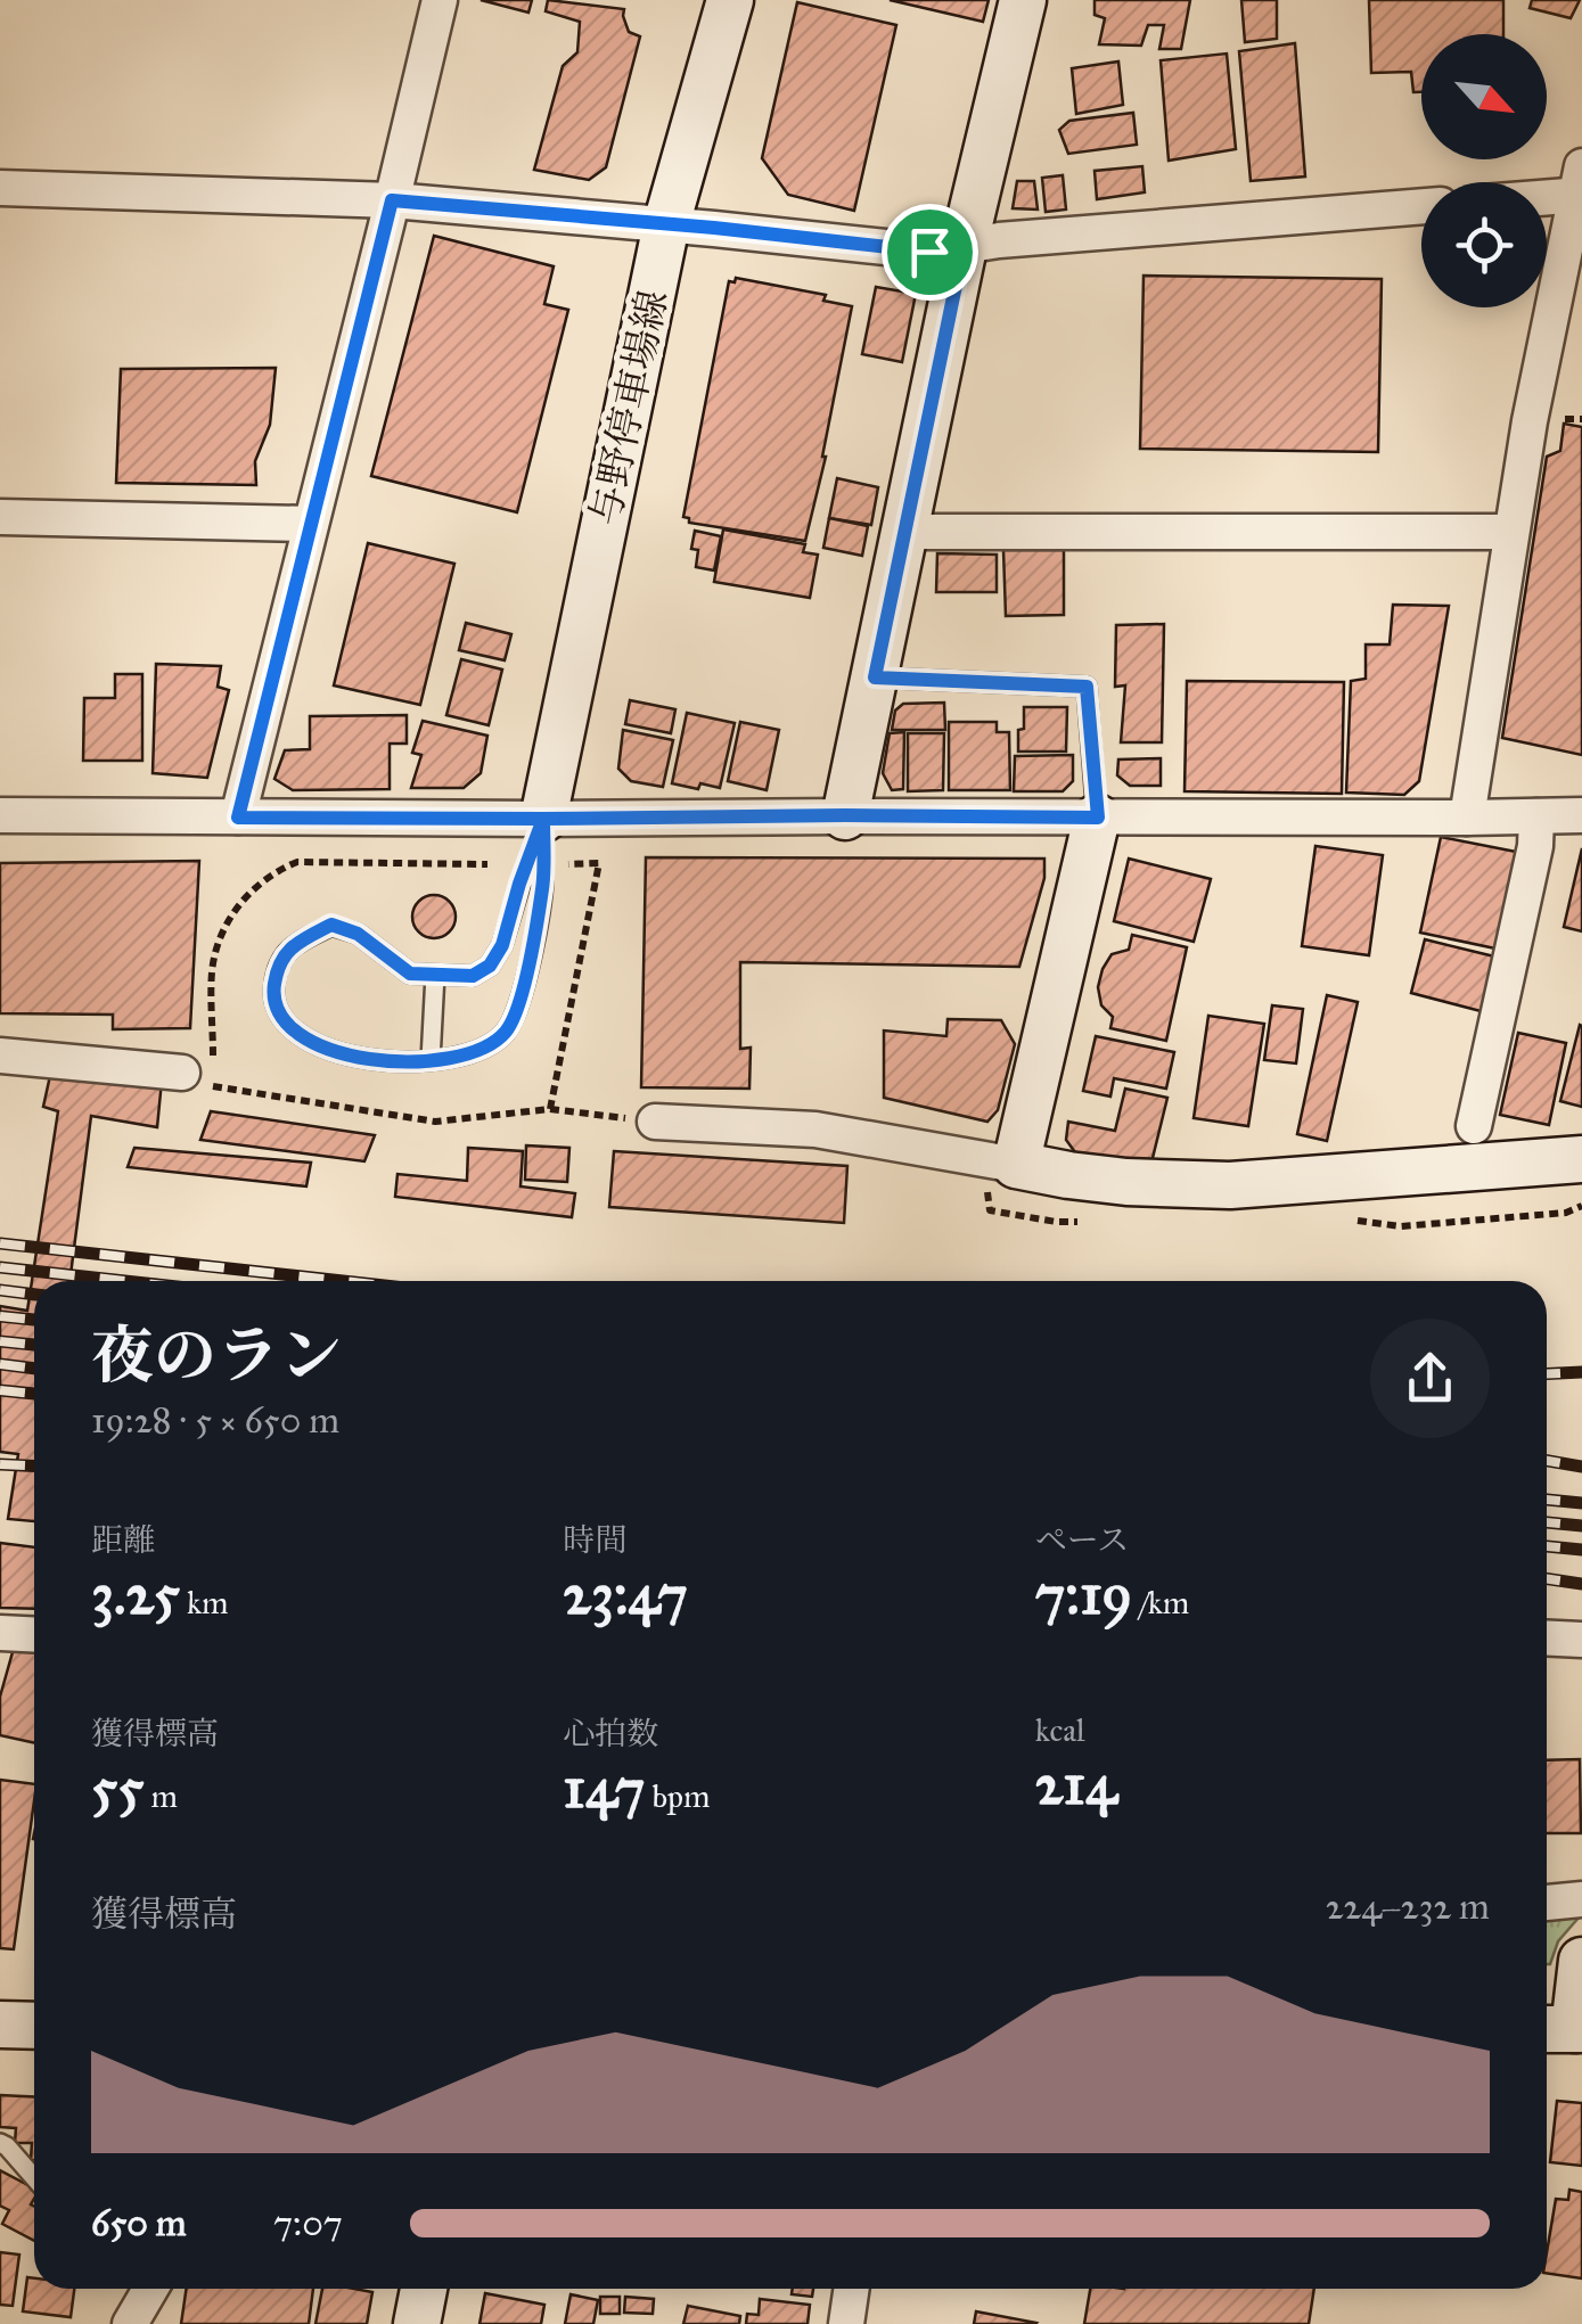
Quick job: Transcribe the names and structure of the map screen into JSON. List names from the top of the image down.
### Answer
{
  "streets": {
    "street": ["与野停車場線"]
  },
  "north": "bottom right",
  "page": {
    "heading": ["夜のラン", "19:28 · 5 × 650 m"],
    "stats": [
      ["距離", "3.25 km"],
      ["時間", "23:47"],
      ["ペース", "7:19 /km"],
      ["獲得標高", "55 m"],
      ["心拍数", "147 bpm"],
      ["kcal", "214"]
    ],
    "chart": ["獲得標高", "224–232 m"],
    "list": [
      {
        "name": "650 m",
        "note": "7:07"
      }
    ]
  }
}
